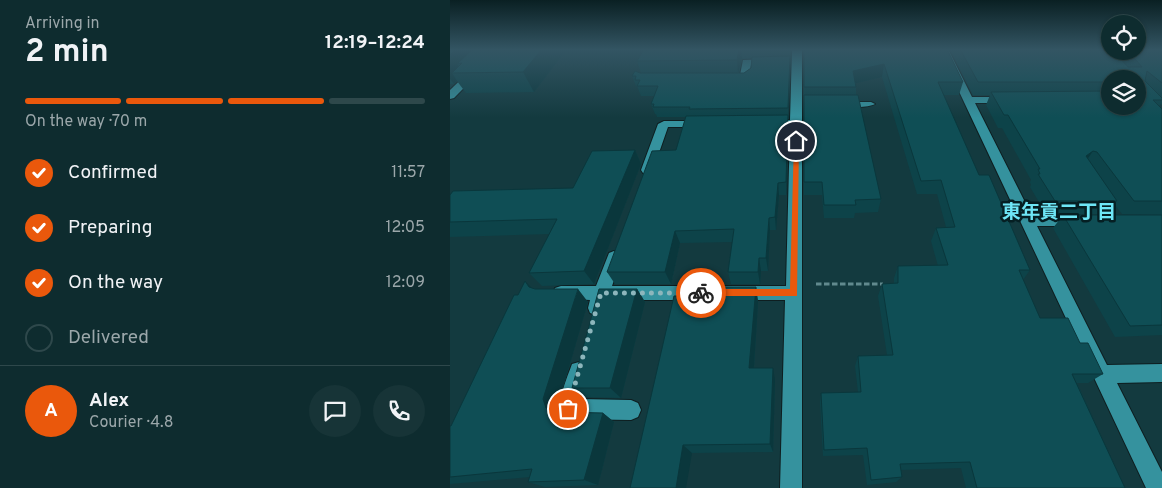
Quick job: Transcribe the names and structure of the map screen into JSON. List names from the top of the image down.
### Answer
{
  "districts": ["東年貢二丁目"],
  "page": {
    "heading": ["2 min", "Arriving in", "12:19–12:24"],
    "panel": ["Alex", "Courier · 4.8"],
    "bar": "On the way · 70 m",
    "list": [
      ["Confirmed", "11:57"],
      ["Preparing", "12:05"],
      ["On the way", "12:09"],
      "Delivered"
    ],
    "round": "A"
  }
}
